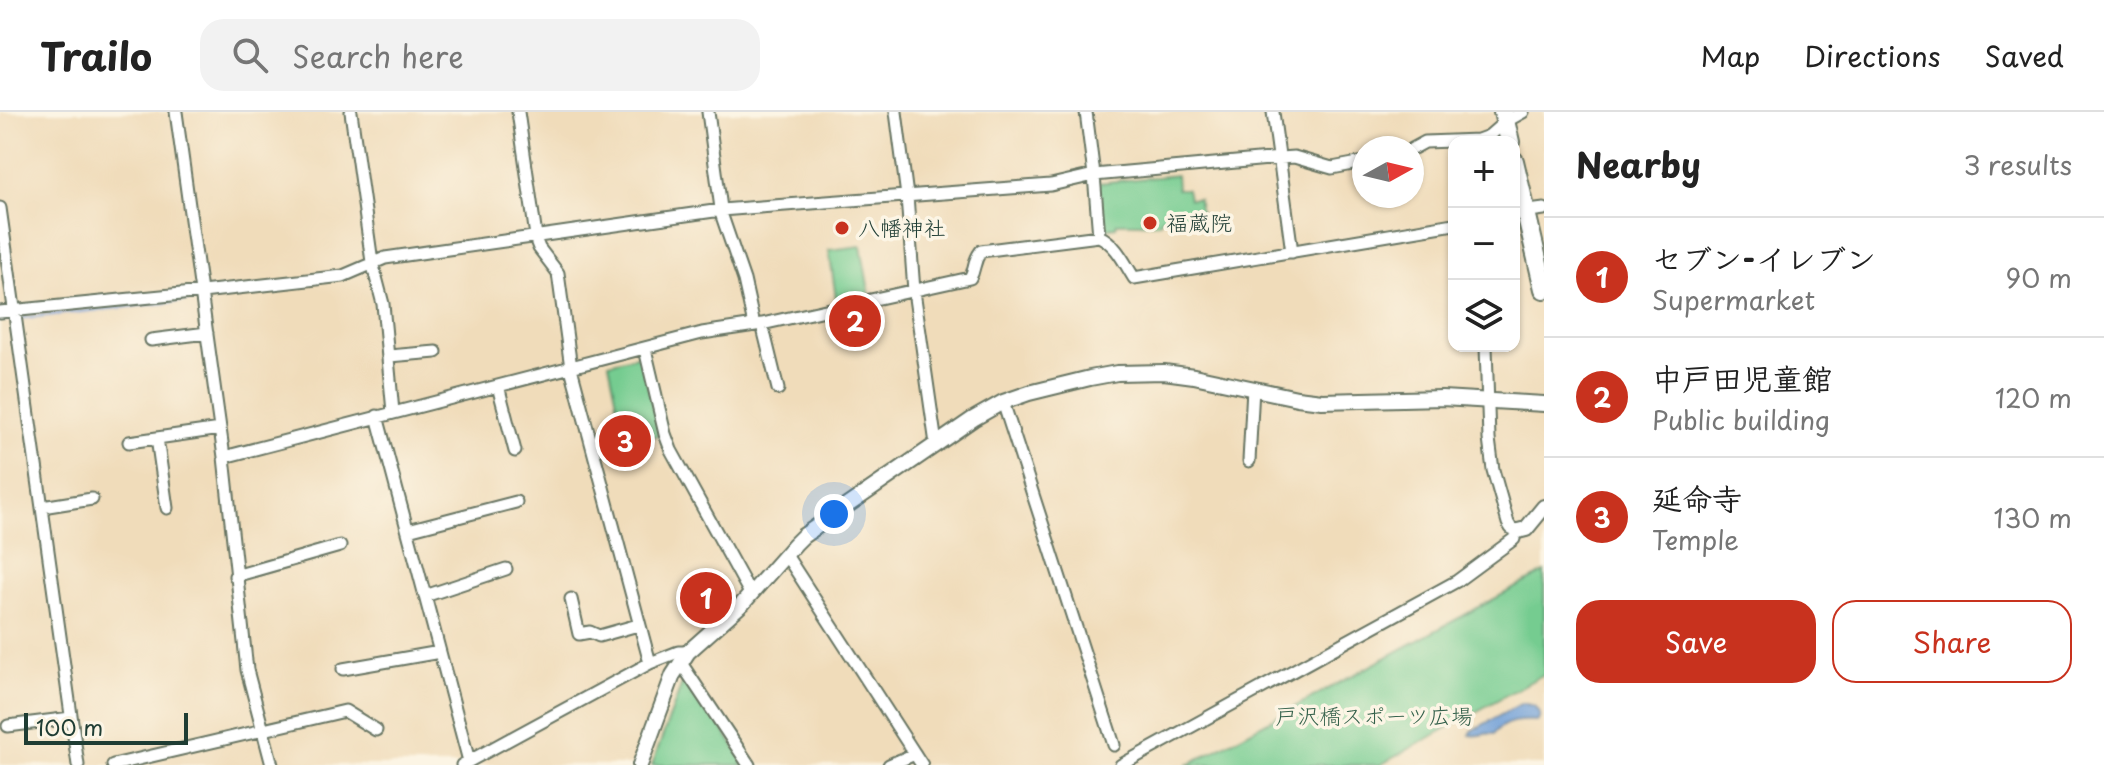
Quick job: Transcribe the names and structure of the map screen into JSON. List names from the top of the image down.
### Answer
{
  "parks": ["戸沢橋スポーツ広場"],
  "places": ["福蔵院", "八幡神社"],
  "scale_bar": "100 m",
  "north": "right",
  "page": {
    "header": "Trailo",
    "search": "Search here",
    "nav": ["Map", "Directions", "Saved"],
    "heading": ["Nearby", "3 results"],
    "map_buttons": ["+", "−"],
    "list": [
      {
        "mark": "1",
        "name": "セブン-イレブン",
        "note": "Supermarket",
        "value": "90 m"
      },
      {
        "mark": "2",
        "name": "中戸田児童館",
        "note": "Public building",
        "value": "120 m"
      },
      {
        "mark": "3",
        "name": "延命寺",
        "note": "Temple",
        "value": "130 m"
      }
    ],
    "pins": ["2", "3", "1"],
    "buttons": ["Save", "Share"],
    "scale": "100 m"
  }
}
